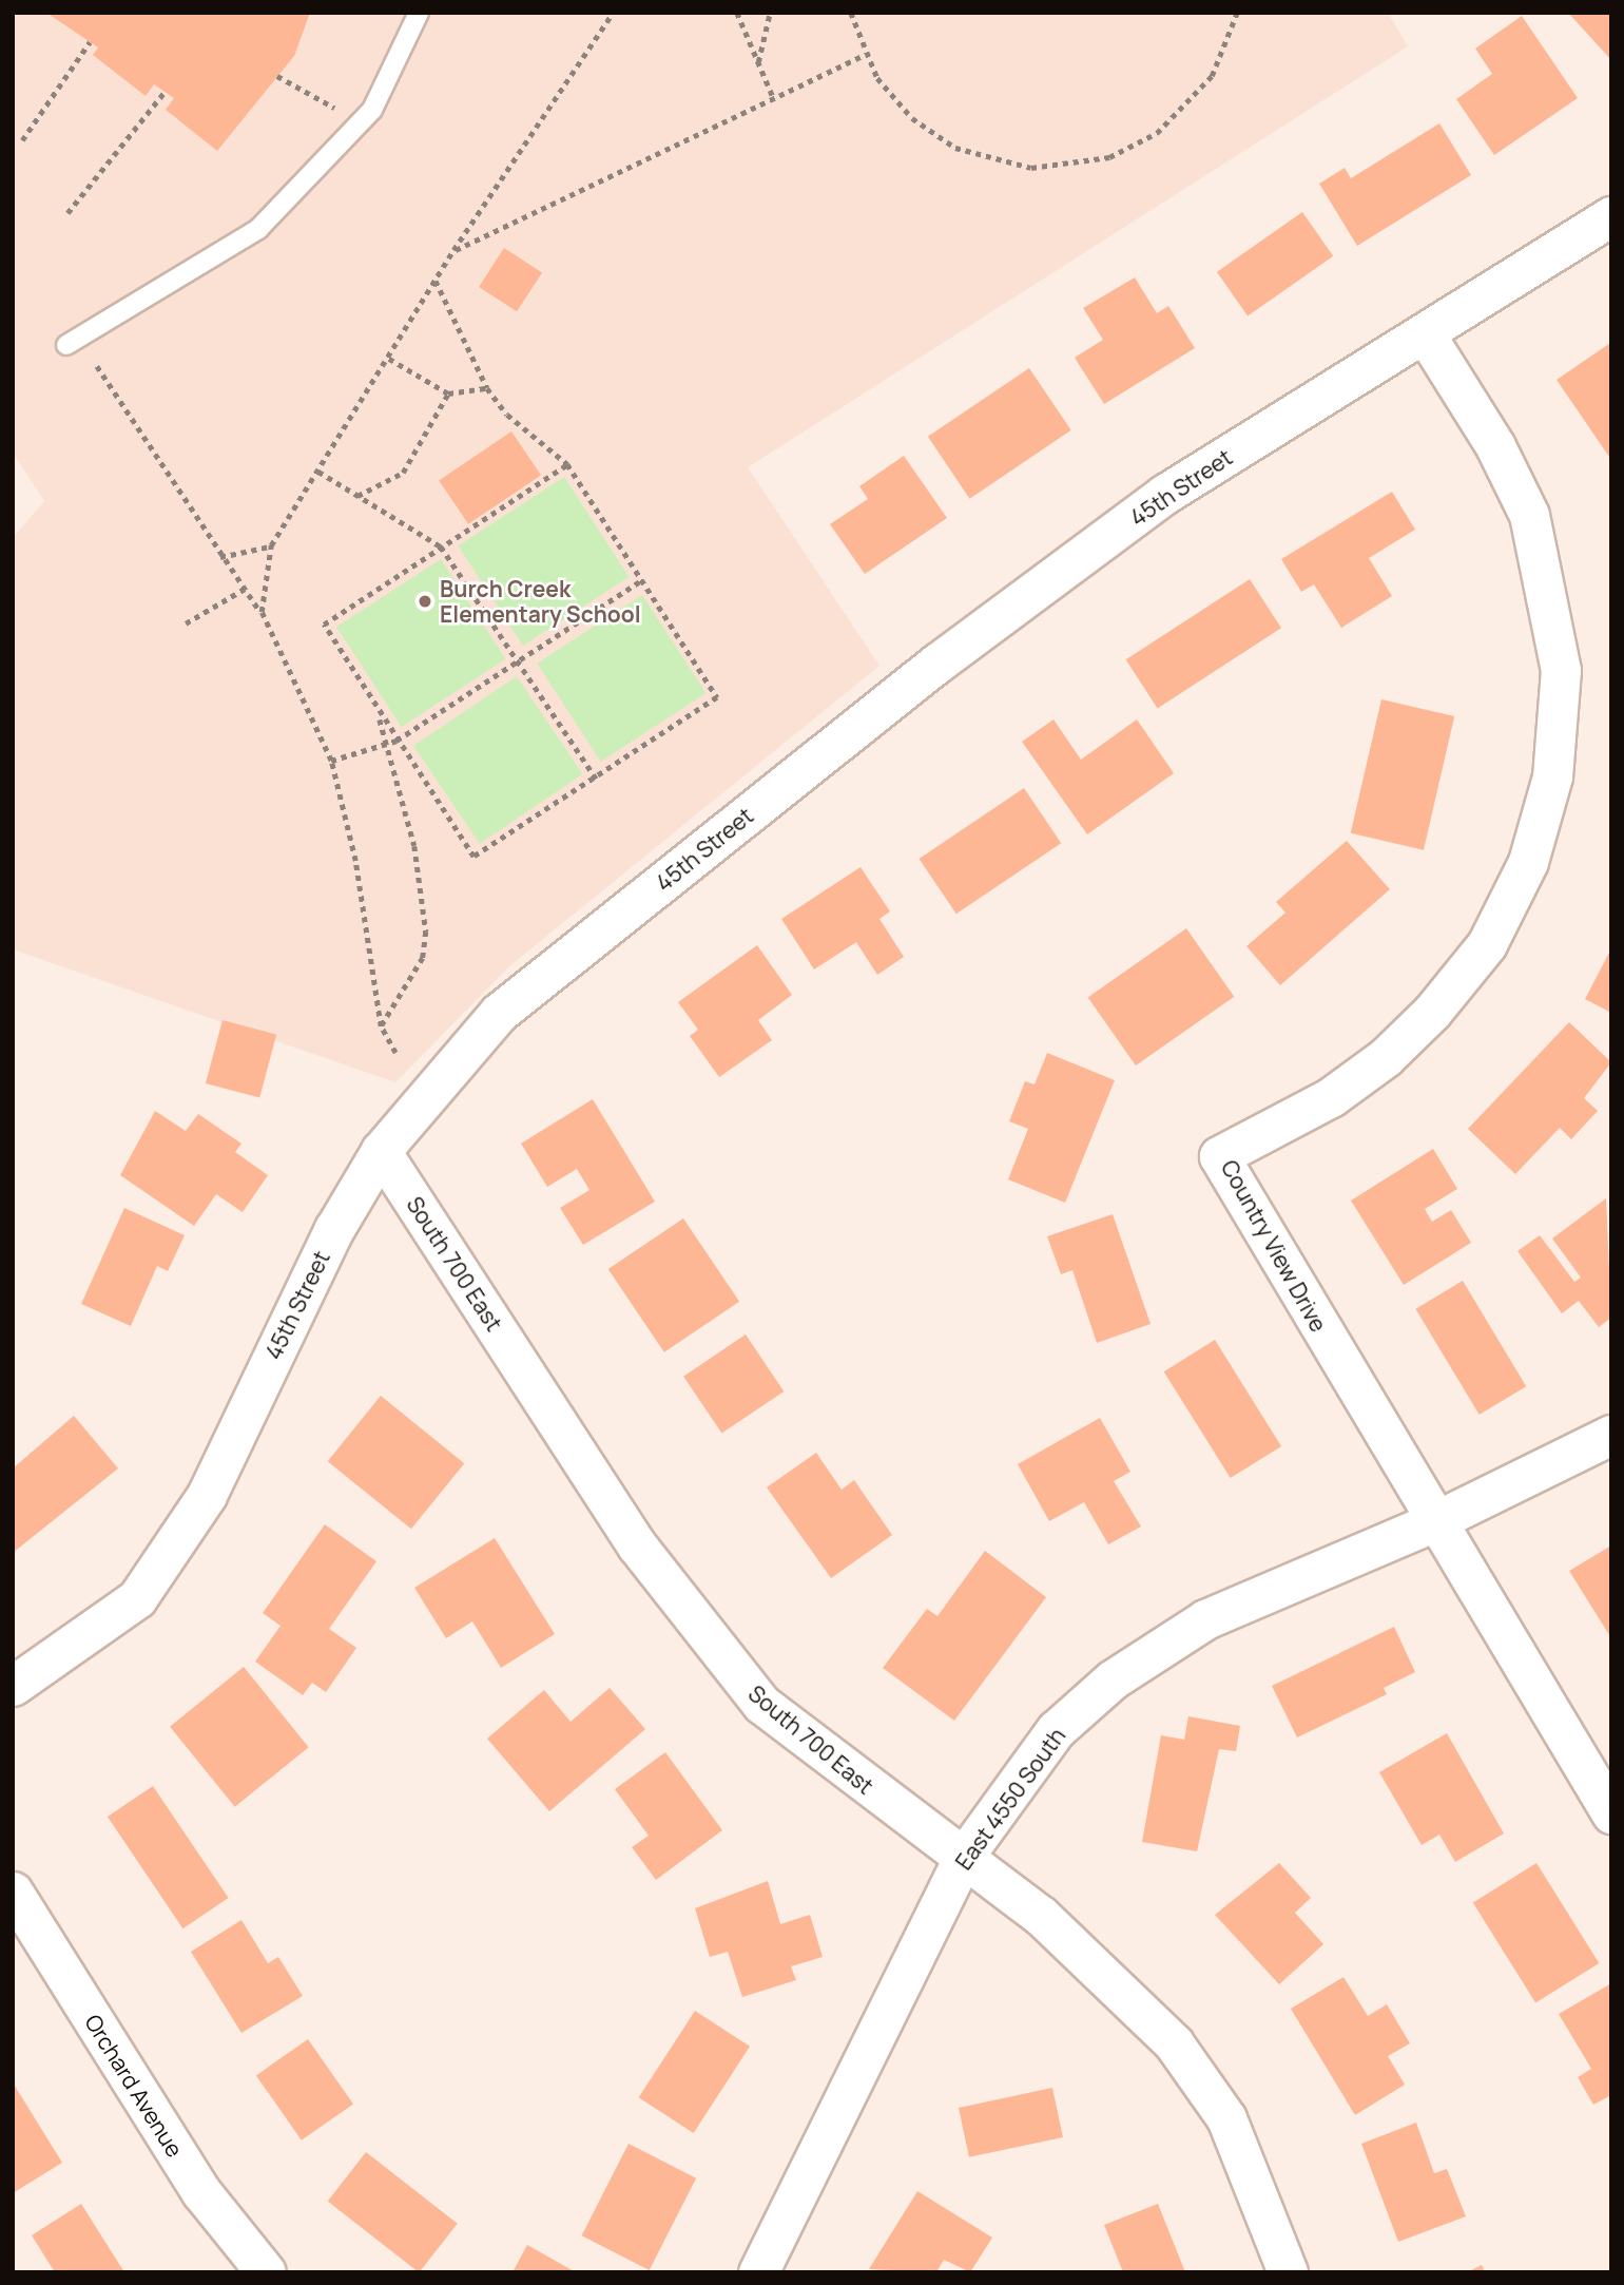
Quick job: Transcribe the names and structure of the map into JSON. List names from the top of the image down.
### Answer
{
  "streets": {
    "street": [
      "45th Street",
      "Country View Drive",
      "South 700 East",
      "East 4550 South",
      "Orchard Avenue"
    ]
  },
  "crossings": [
    ["45th Street", "Country View Drive"],
    ["45th Street", "South 700 East"],
    ["Country View Drive", "East 4550 South"],
    ["South 700 East", "East 4550 South"]
  ],
  "places": ["Burch Creek Elementary School"]
}
